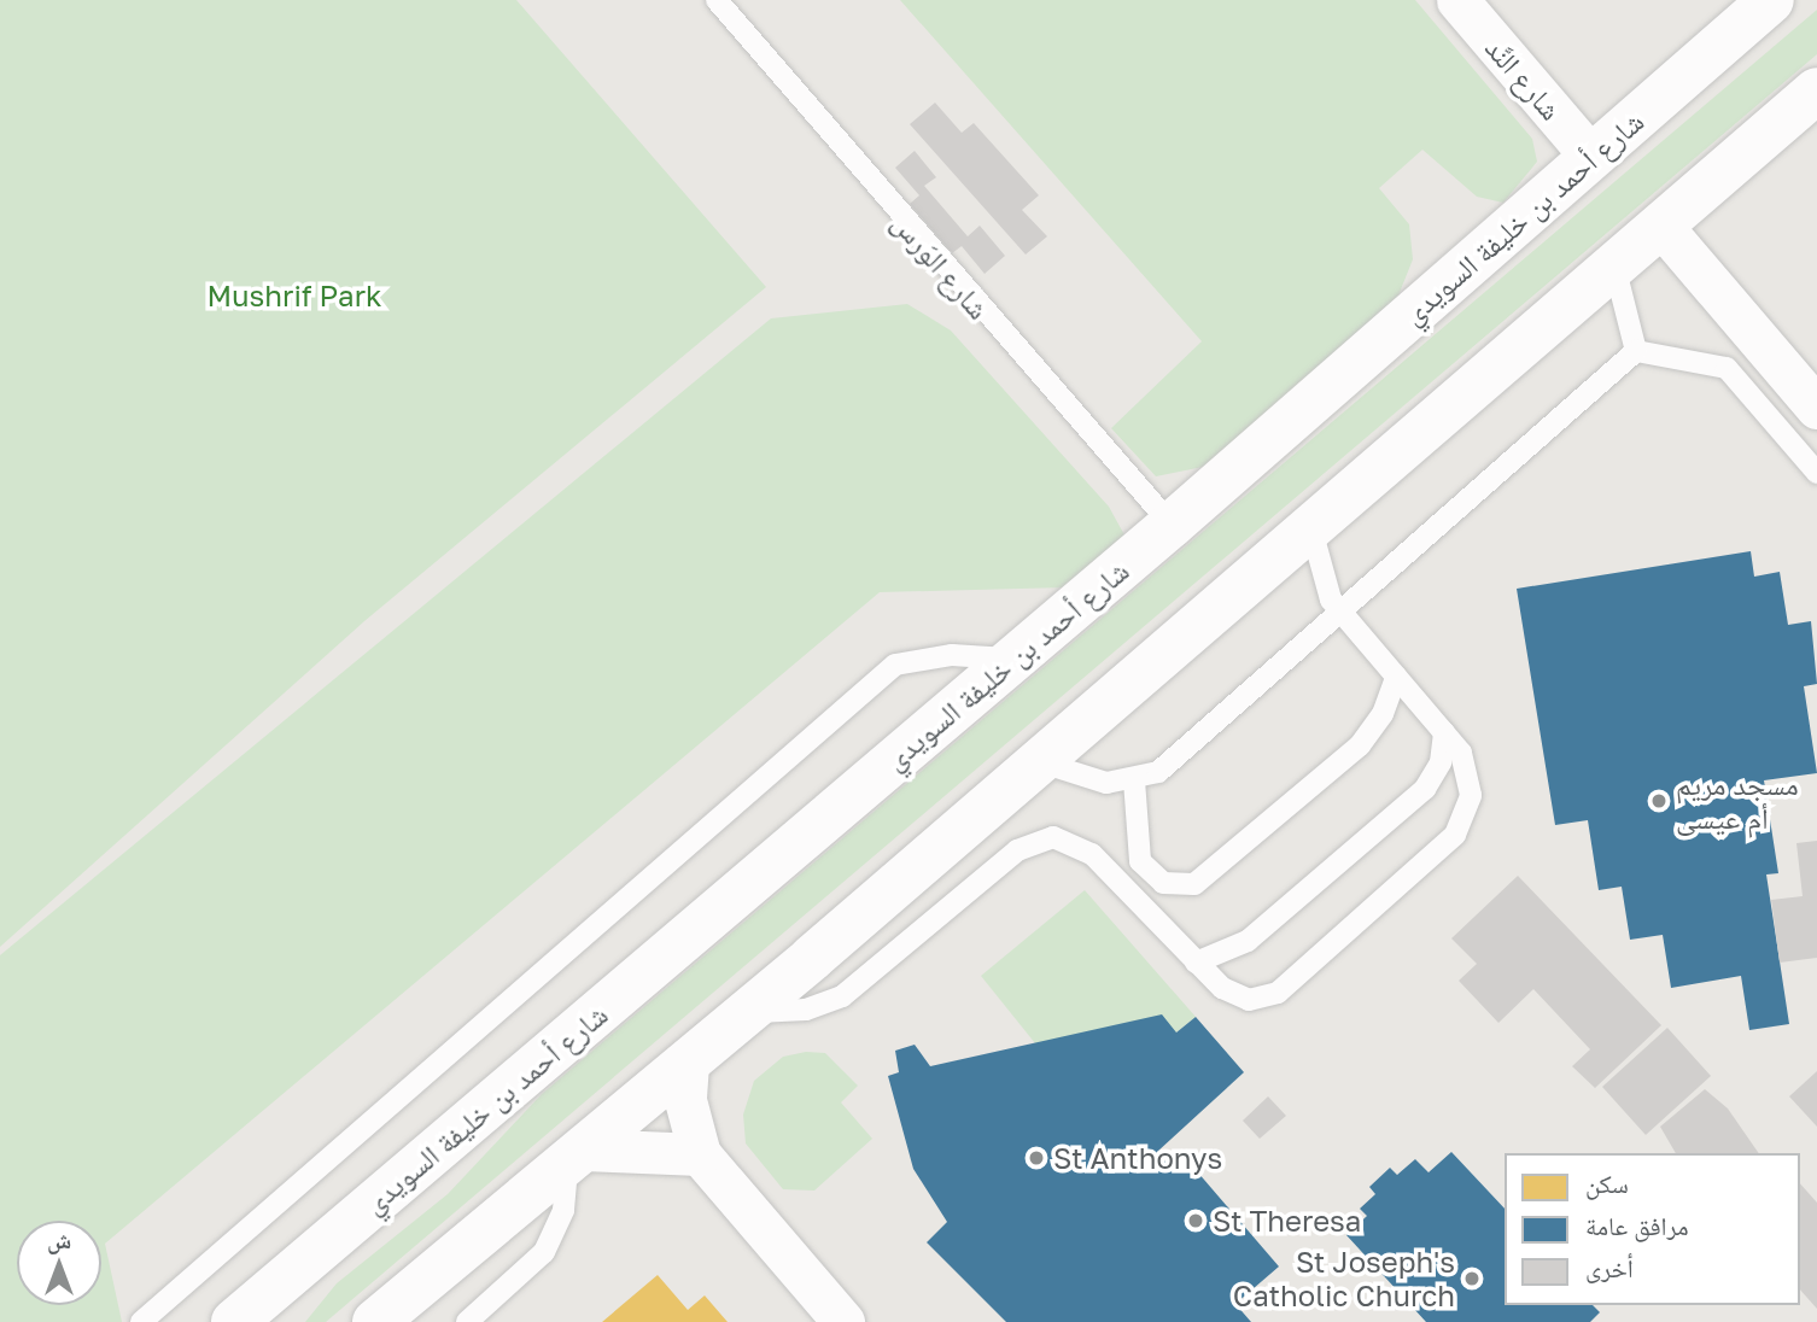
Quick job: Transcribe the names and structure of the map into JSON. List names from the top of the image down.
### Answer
{
  "streets": {
    "street": ["شارع النَّد", "شارع أحمد بن خليفة السويدي"],
    "lane": ["شارع الوَرس"]
  },
  "crossings": [
    ["شارع النَّد", "شارع أحمد بن خليفة السويدي"],
    ["شارع أحمد بن خليفة السويدي", "شارع الوَرس"]
  ],
  "parks": ["Mushrif Park"],
  "places": [
    "مسجد مريم أم عيسى",
    "St Anthonys",
    "St Theresa",
    "St Joseph's Catholic Church"
  ],
  "legend": ["سكن", "مرافق عامة", "أخرى"],
  "north": "top"
}
